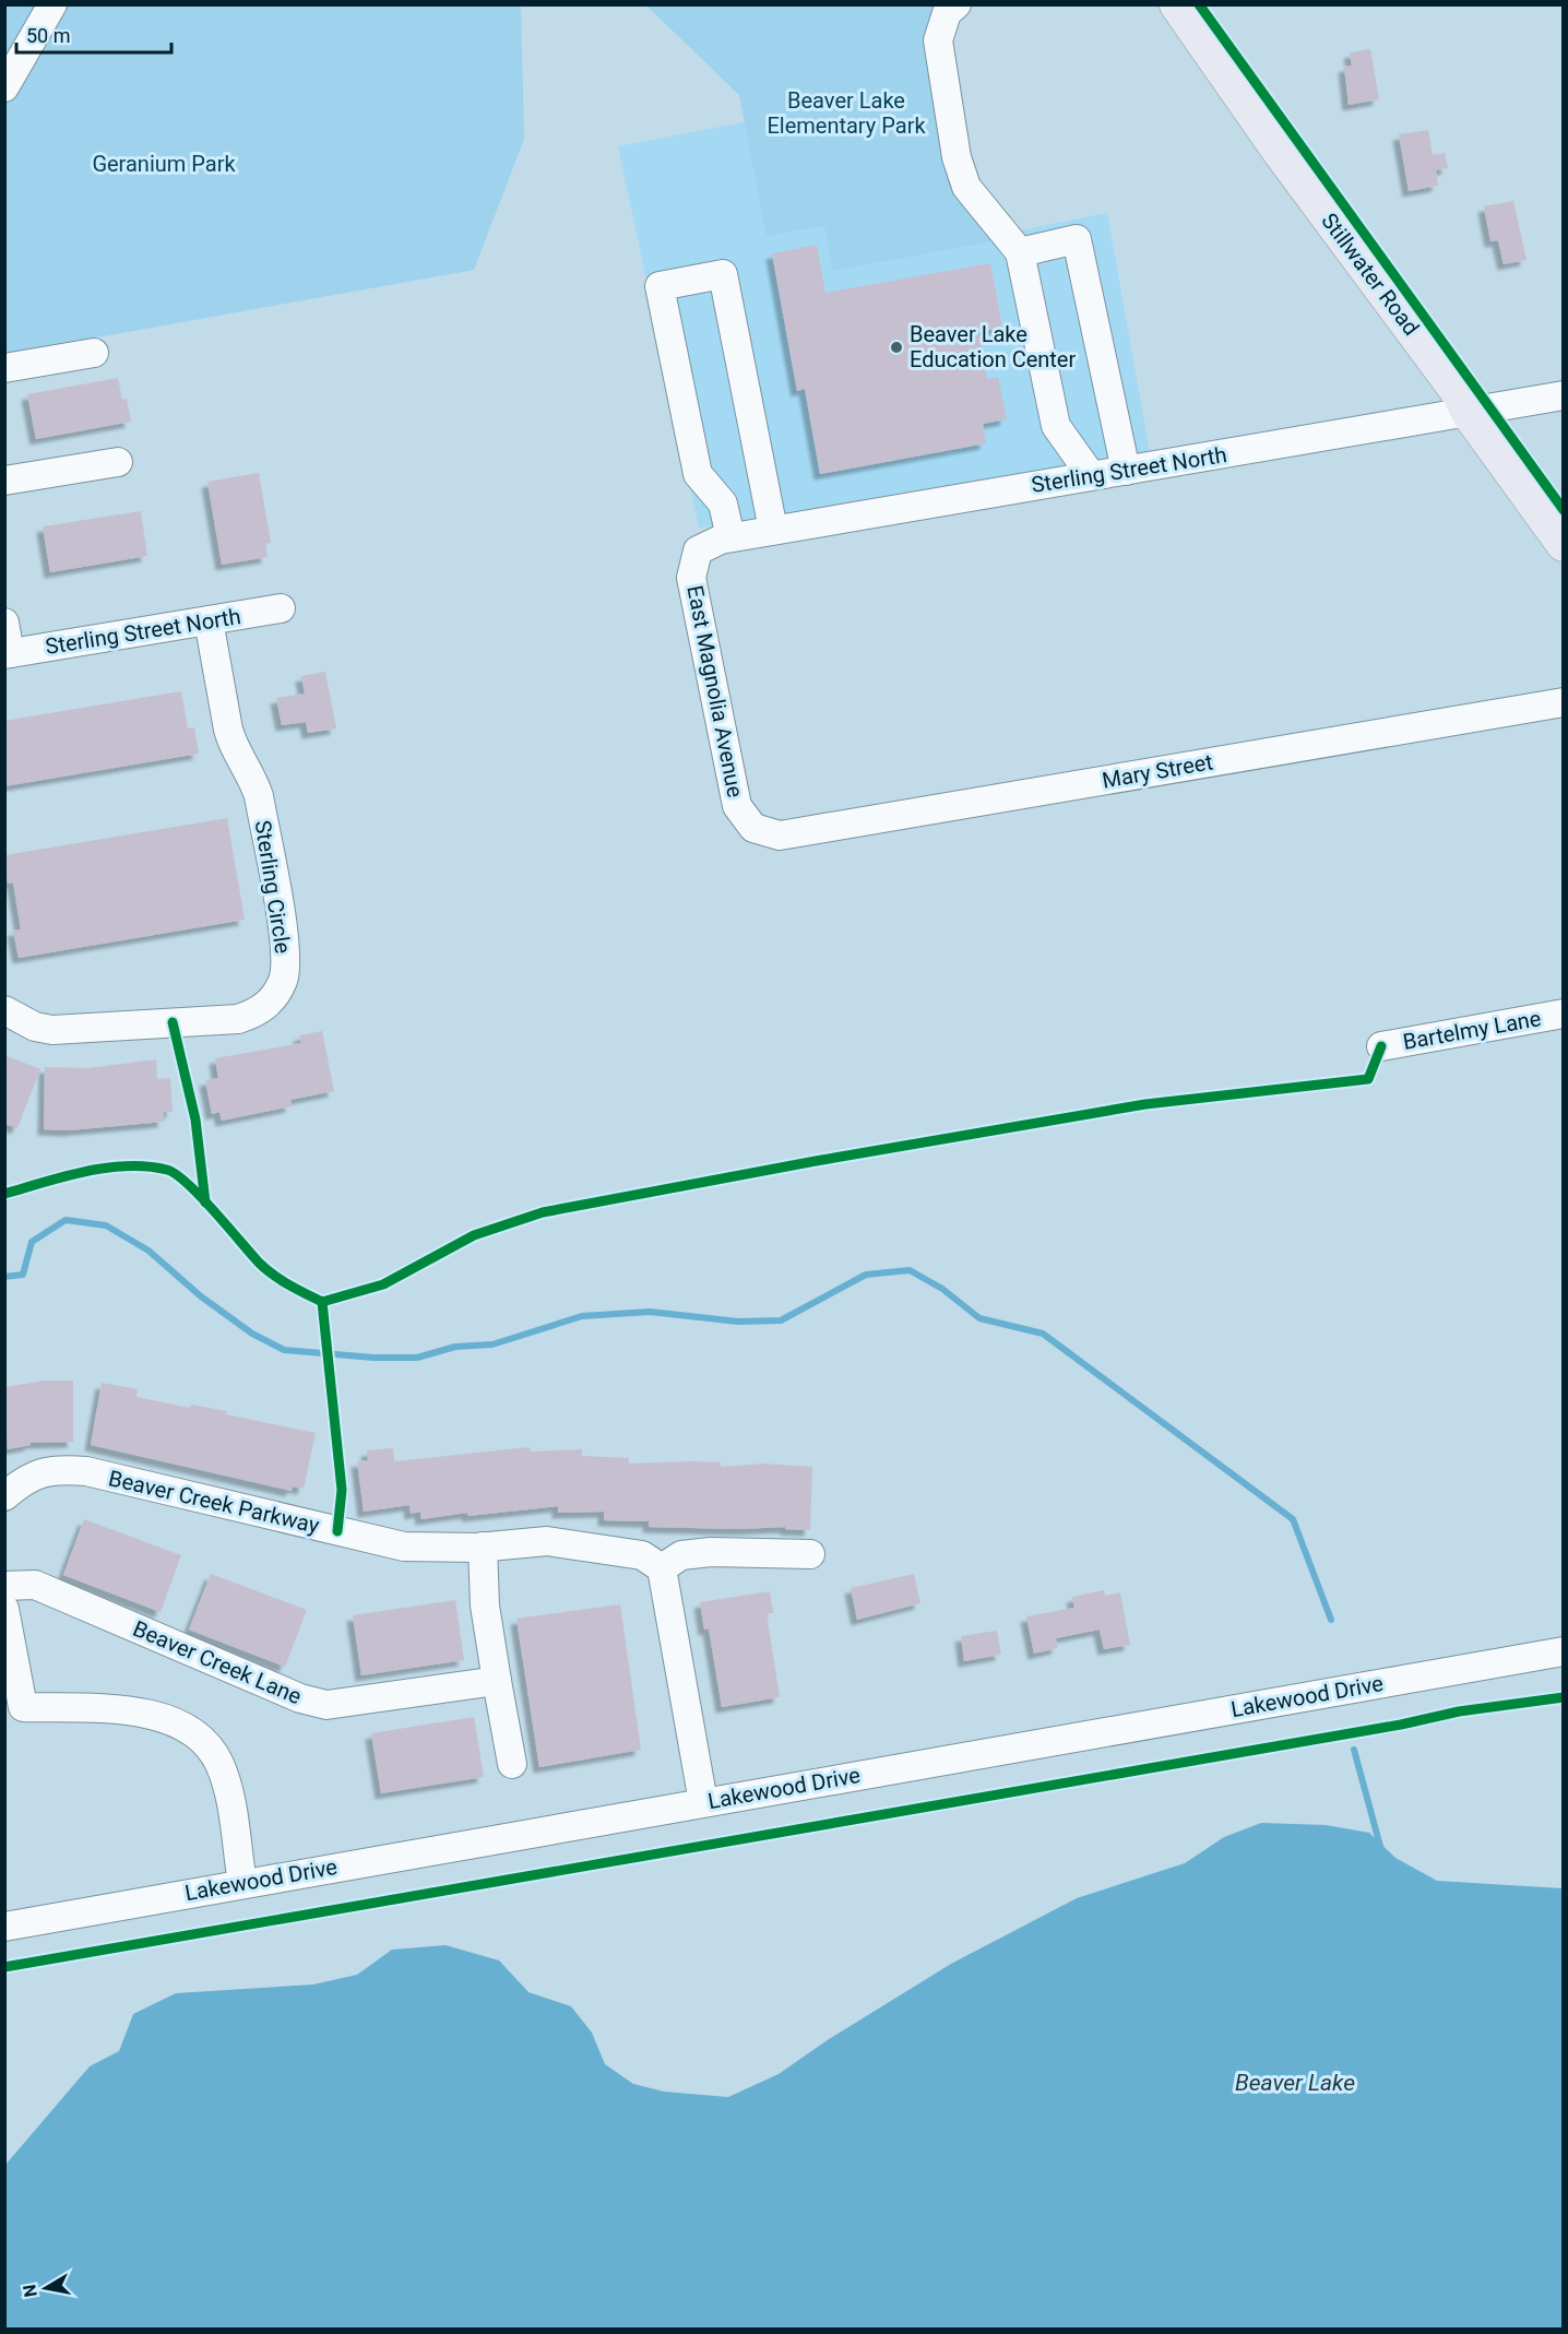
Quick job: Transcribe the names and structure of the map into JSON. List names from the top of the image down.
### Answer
{
  "streets": {
    "main road": ["Stillwater Road"],
    "street": [
      "Sterling Street North",
      "East Magnolia Avenue",
      "Mary Street",
      "Sterling Circle",
      "Bartelmy Lane",
      "Beaver Creek Parkway",
      "Beaver Creek Lane",
      "Lakewood Drive"
    ]
  },
  "crossings": [
    ["Stillwater Road", "Sterling Street North"],
    ["Sterling Street North", "East Magnolia Avenue"],
    ["Sterling Street North", "Sterling Circle"],
    ["East Magnolia Avenue", "Mary Street"]
  ],
  "water": ["Beaver Lake"],
  "parks": ["Beaver Lake Elementary Park", "Geranium Park"],
  "places": ["Beaver Lake Education Center"],
  "scale_bar": "50 m",
  "north": "left"
}
